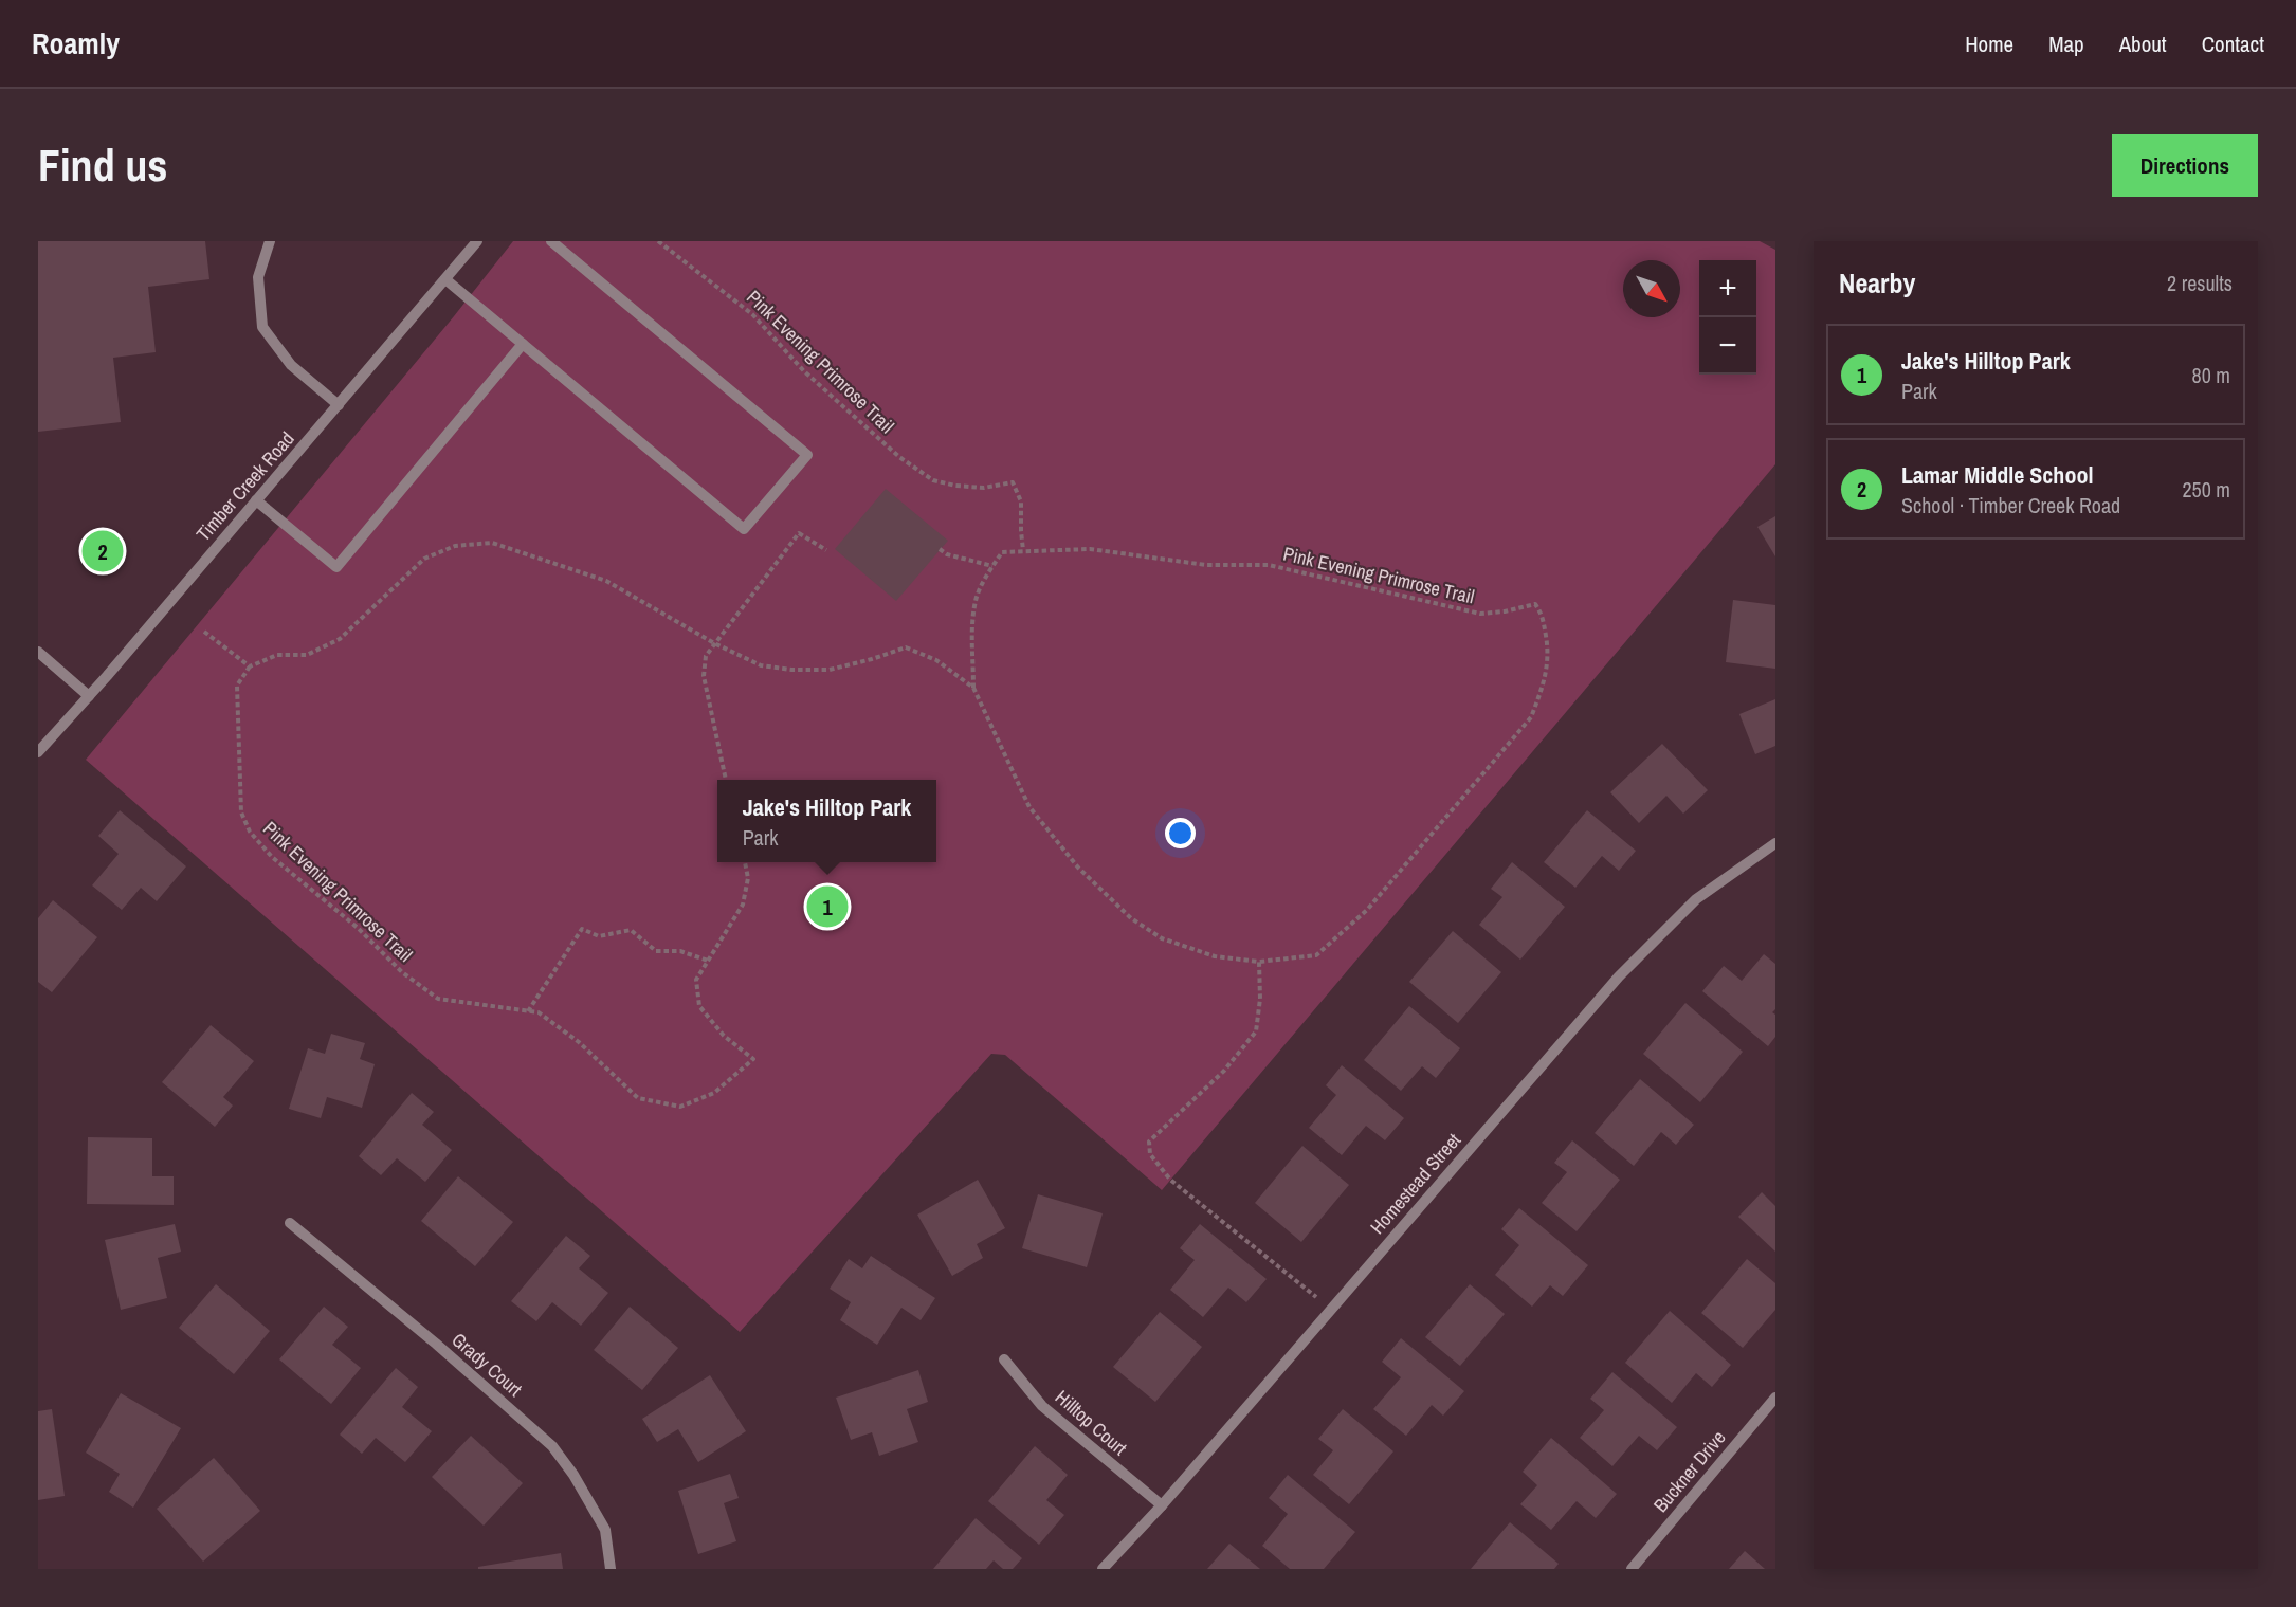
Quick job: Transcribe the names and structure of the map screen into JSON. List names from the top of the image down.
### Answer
{
  "streets": {
    "street": [
      "Timber Creek Road",
      "Homestead Street",
      "Grady Court",
      "Hilltop Court",
      "Buckner Drive"
    ],
    "path": ["Pink Evening Primrose Trail"]
  },
  "crossings": [
    ["Homestead Street", "Hilltop Court"]
  ],
  "north": "bottom right",
  "page": {
    "header": "Roamly",
    "nav": [
      "Home",
      "Map",
      "About",
      "Contact"
    ],
    "buttons": "Directions",
    "title": "Find us",
    "heading": ["Nearby", "2 results"],
    "map_buttons": ["+", "−"],
    "list": [
      {
        "mark": "1",
        "name": "Jake's Hilltop Park",
        "note": "Park",
        "value": "80 m"
      },
      {
        "mark": "2",
        "name": "Lamar Middle School",
        "note": "School · Timber Creek Road",
        "value": "250 m"
      }
    ],
    "pins": ["2", "1"],
    "popup": ["Jake's Hilltop Park", "Park"]
  }
}
